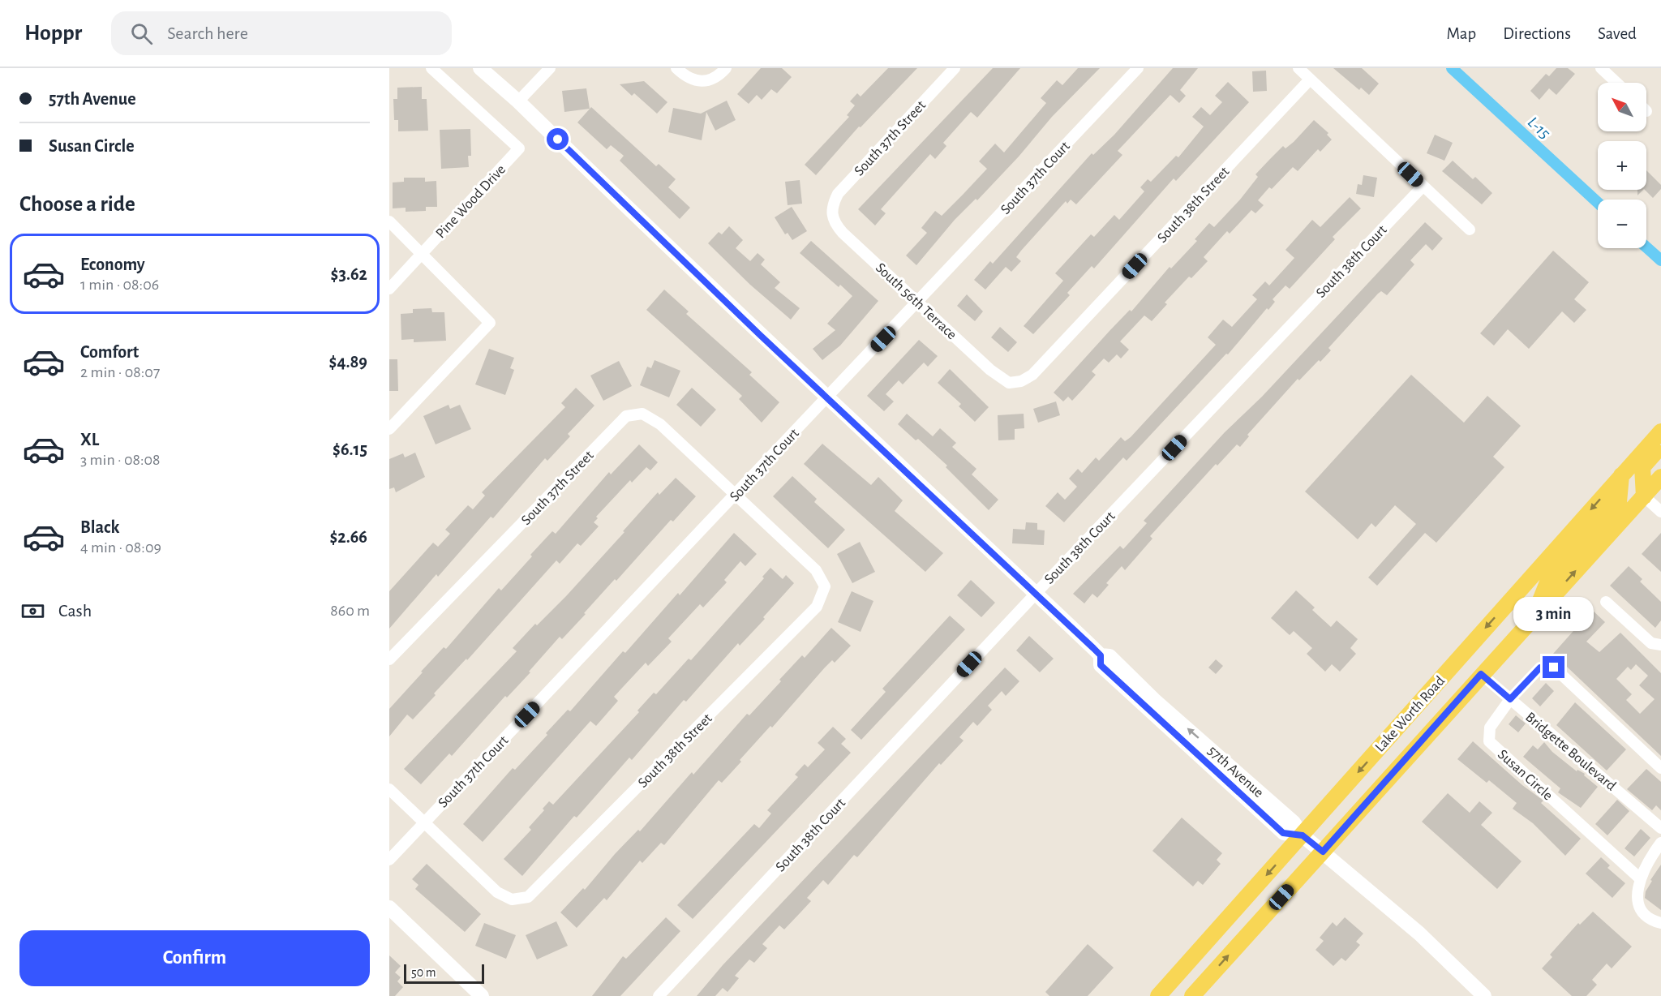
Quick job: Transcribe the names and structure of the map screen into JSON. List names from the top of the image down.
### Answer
{
  "streets": {
    "main road": ["Lake Worth Road"],
    "street": [
      "South 37th Street",
      "South 37th Court",
      "Pine Wood Drive",
      "South 38th Street",
      "South 38th Court",
      "South 56th Terrace",
      "Bridgette Boulevard",
      "57th Avenue",
      "Susan Circle"
    ]
  },
  "crossings": [
    ["South 37th Street", "South 37th Court"],
    ["South 37th Street", "South 38th Street"],
    ["South 37th Street", "South 56th Terrace"],
    ["South 37th Court", "South 38th Street"],
    ["South 37th Court", "South 56th Terrace"],
    ["South 37th Court", "57th Avenue"],
    ["South 38th Street", "South 56th Terrace"],
    ["South 38th Court", "57th Avenue"],
    ["Lake Worth Road", "Bridgette Boulevard"],
    ["Lake Worth Road", "57th Avenue"],
    ["Bridgette Boulevard", "Susan Circle"]
  ],
  "water": ["L-15"],
  "scale_bar": "50 m",
  "north": "top left",
  "page": {
    "header": "Hoppr",
    "search": "Search here",
    "nav": ["Map", "Directions", "Saved"],
    "banner": ["57th Avenue", "Susan Circle"],
    "map_buttons": ["+", "−"],
    "heading": "Choose a ride",
    "list": [
      {
        "name": "Economy",
        "note": "1 min · 08:06",
        "value": "$3.62"
      },
      {
        "name": "Comfort",
        "note": "2 min · 08:07",
        "value": "$4.89"
      },
      {
        "name": "XL",
        "note": "3 min · 08:08",
        "value": "$6.15"
      },
      {
        "name": "Black",
        "note": "4 min · 08:09",
        "value": "$2.66"
      }
    ],
    "pay": ["Cash", "860 m"],
    "bubble": "3 min",
    "buttons": "Confirm",
    "scale": "50 m"
  }
}
